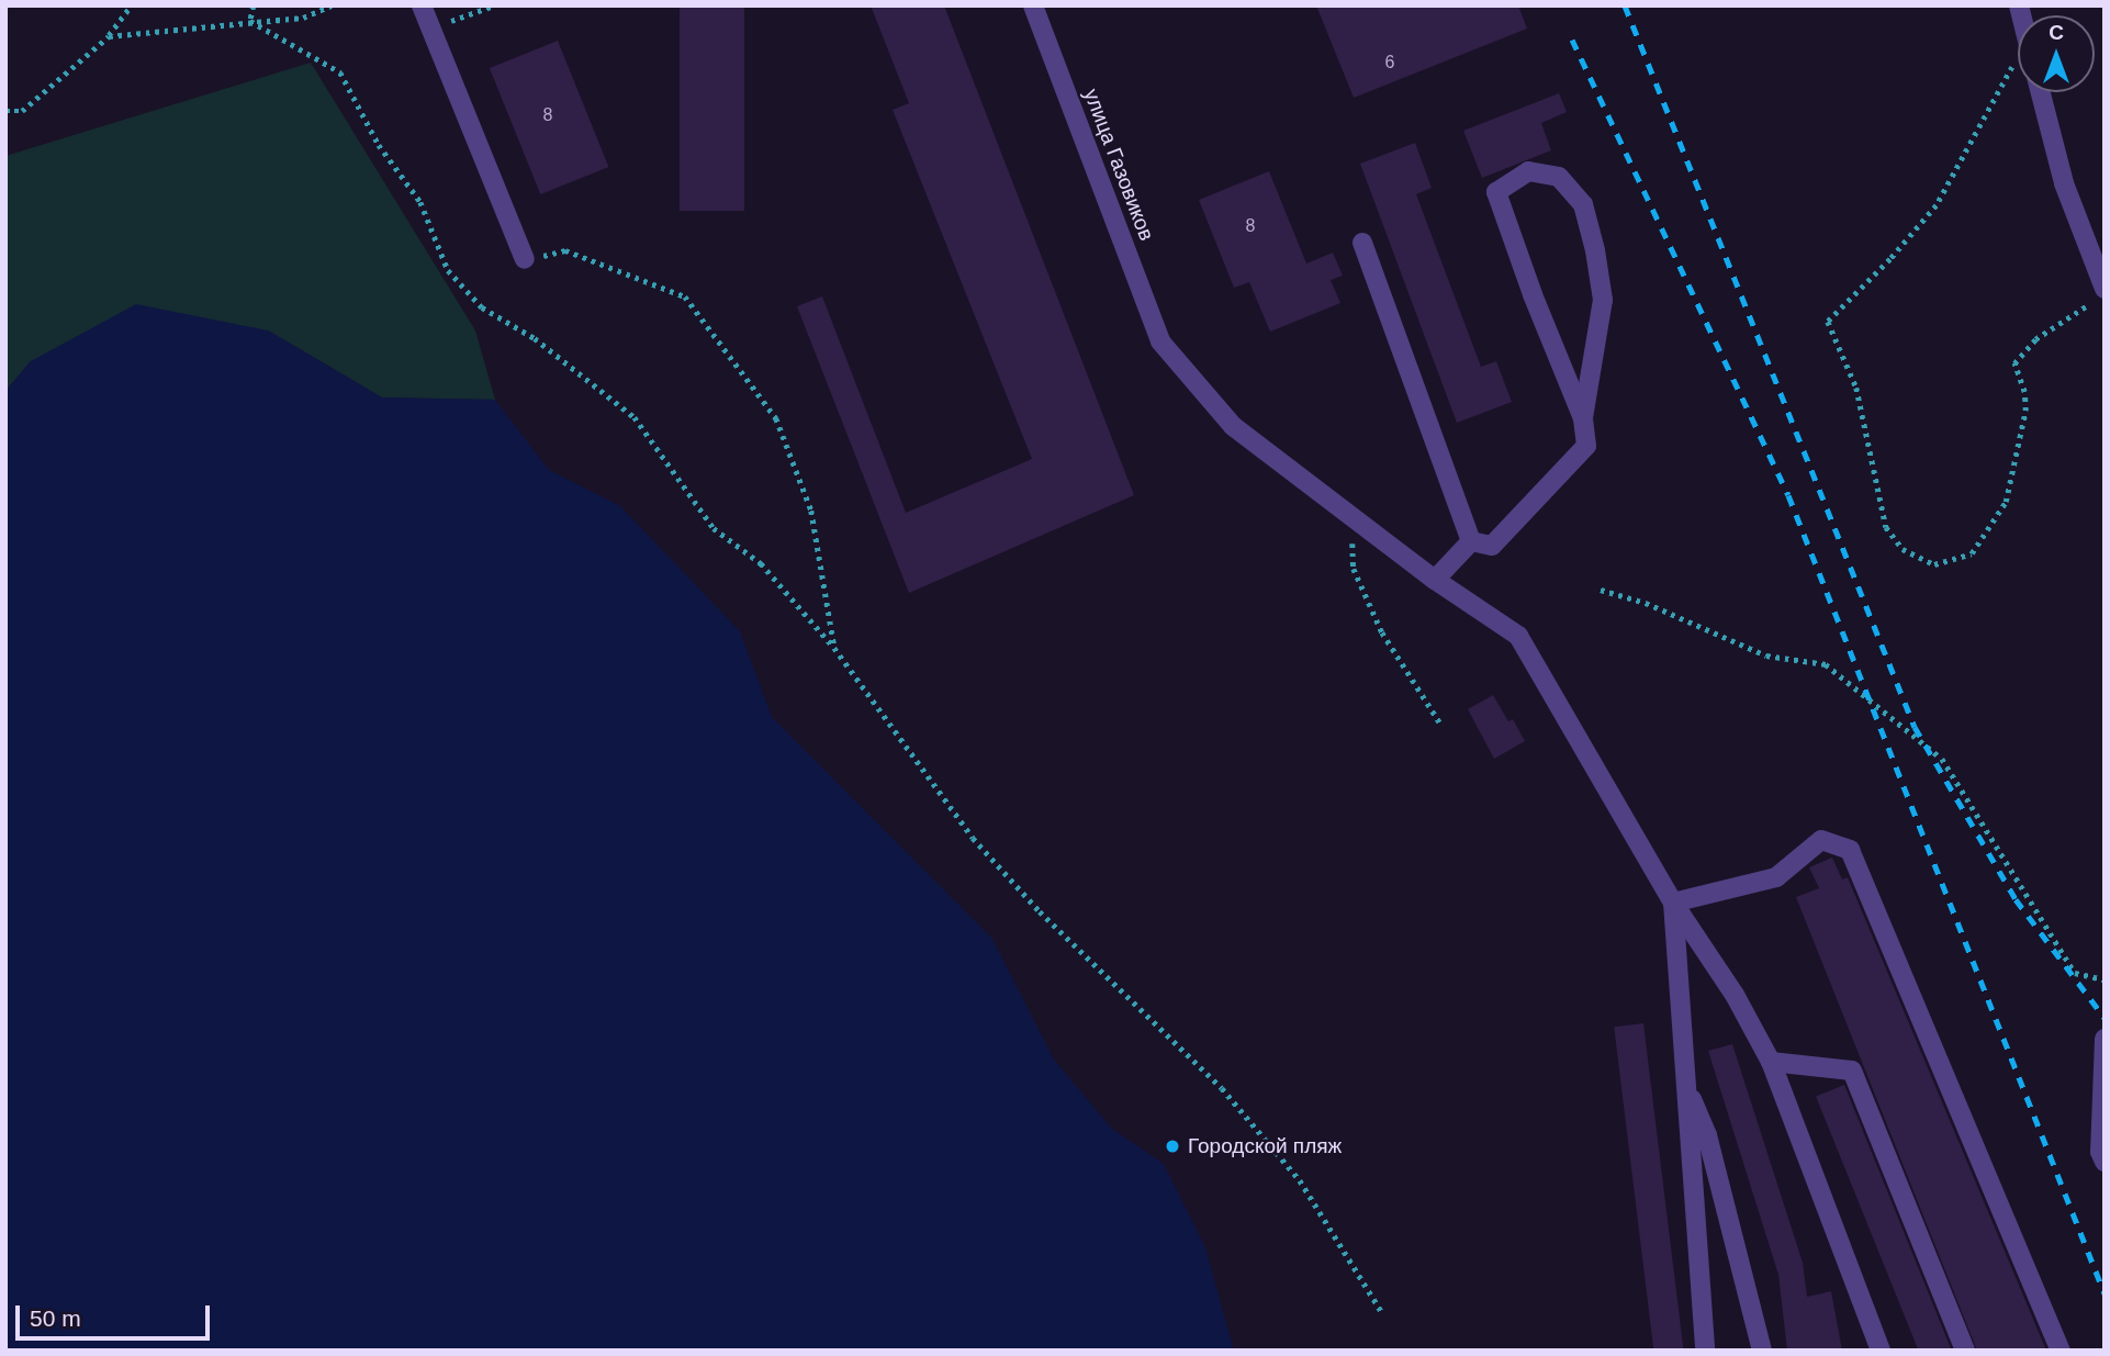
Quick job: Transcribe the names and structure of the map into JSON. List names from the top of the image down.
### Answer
{
  "streets": {
    "street": ["улица Газовиков"]
  },
  "places": ["Городской пляж"],
  "house_numbers": ["6", "8", "8"],
  "scale_bar": "50 m",
  "north": "top"
}
